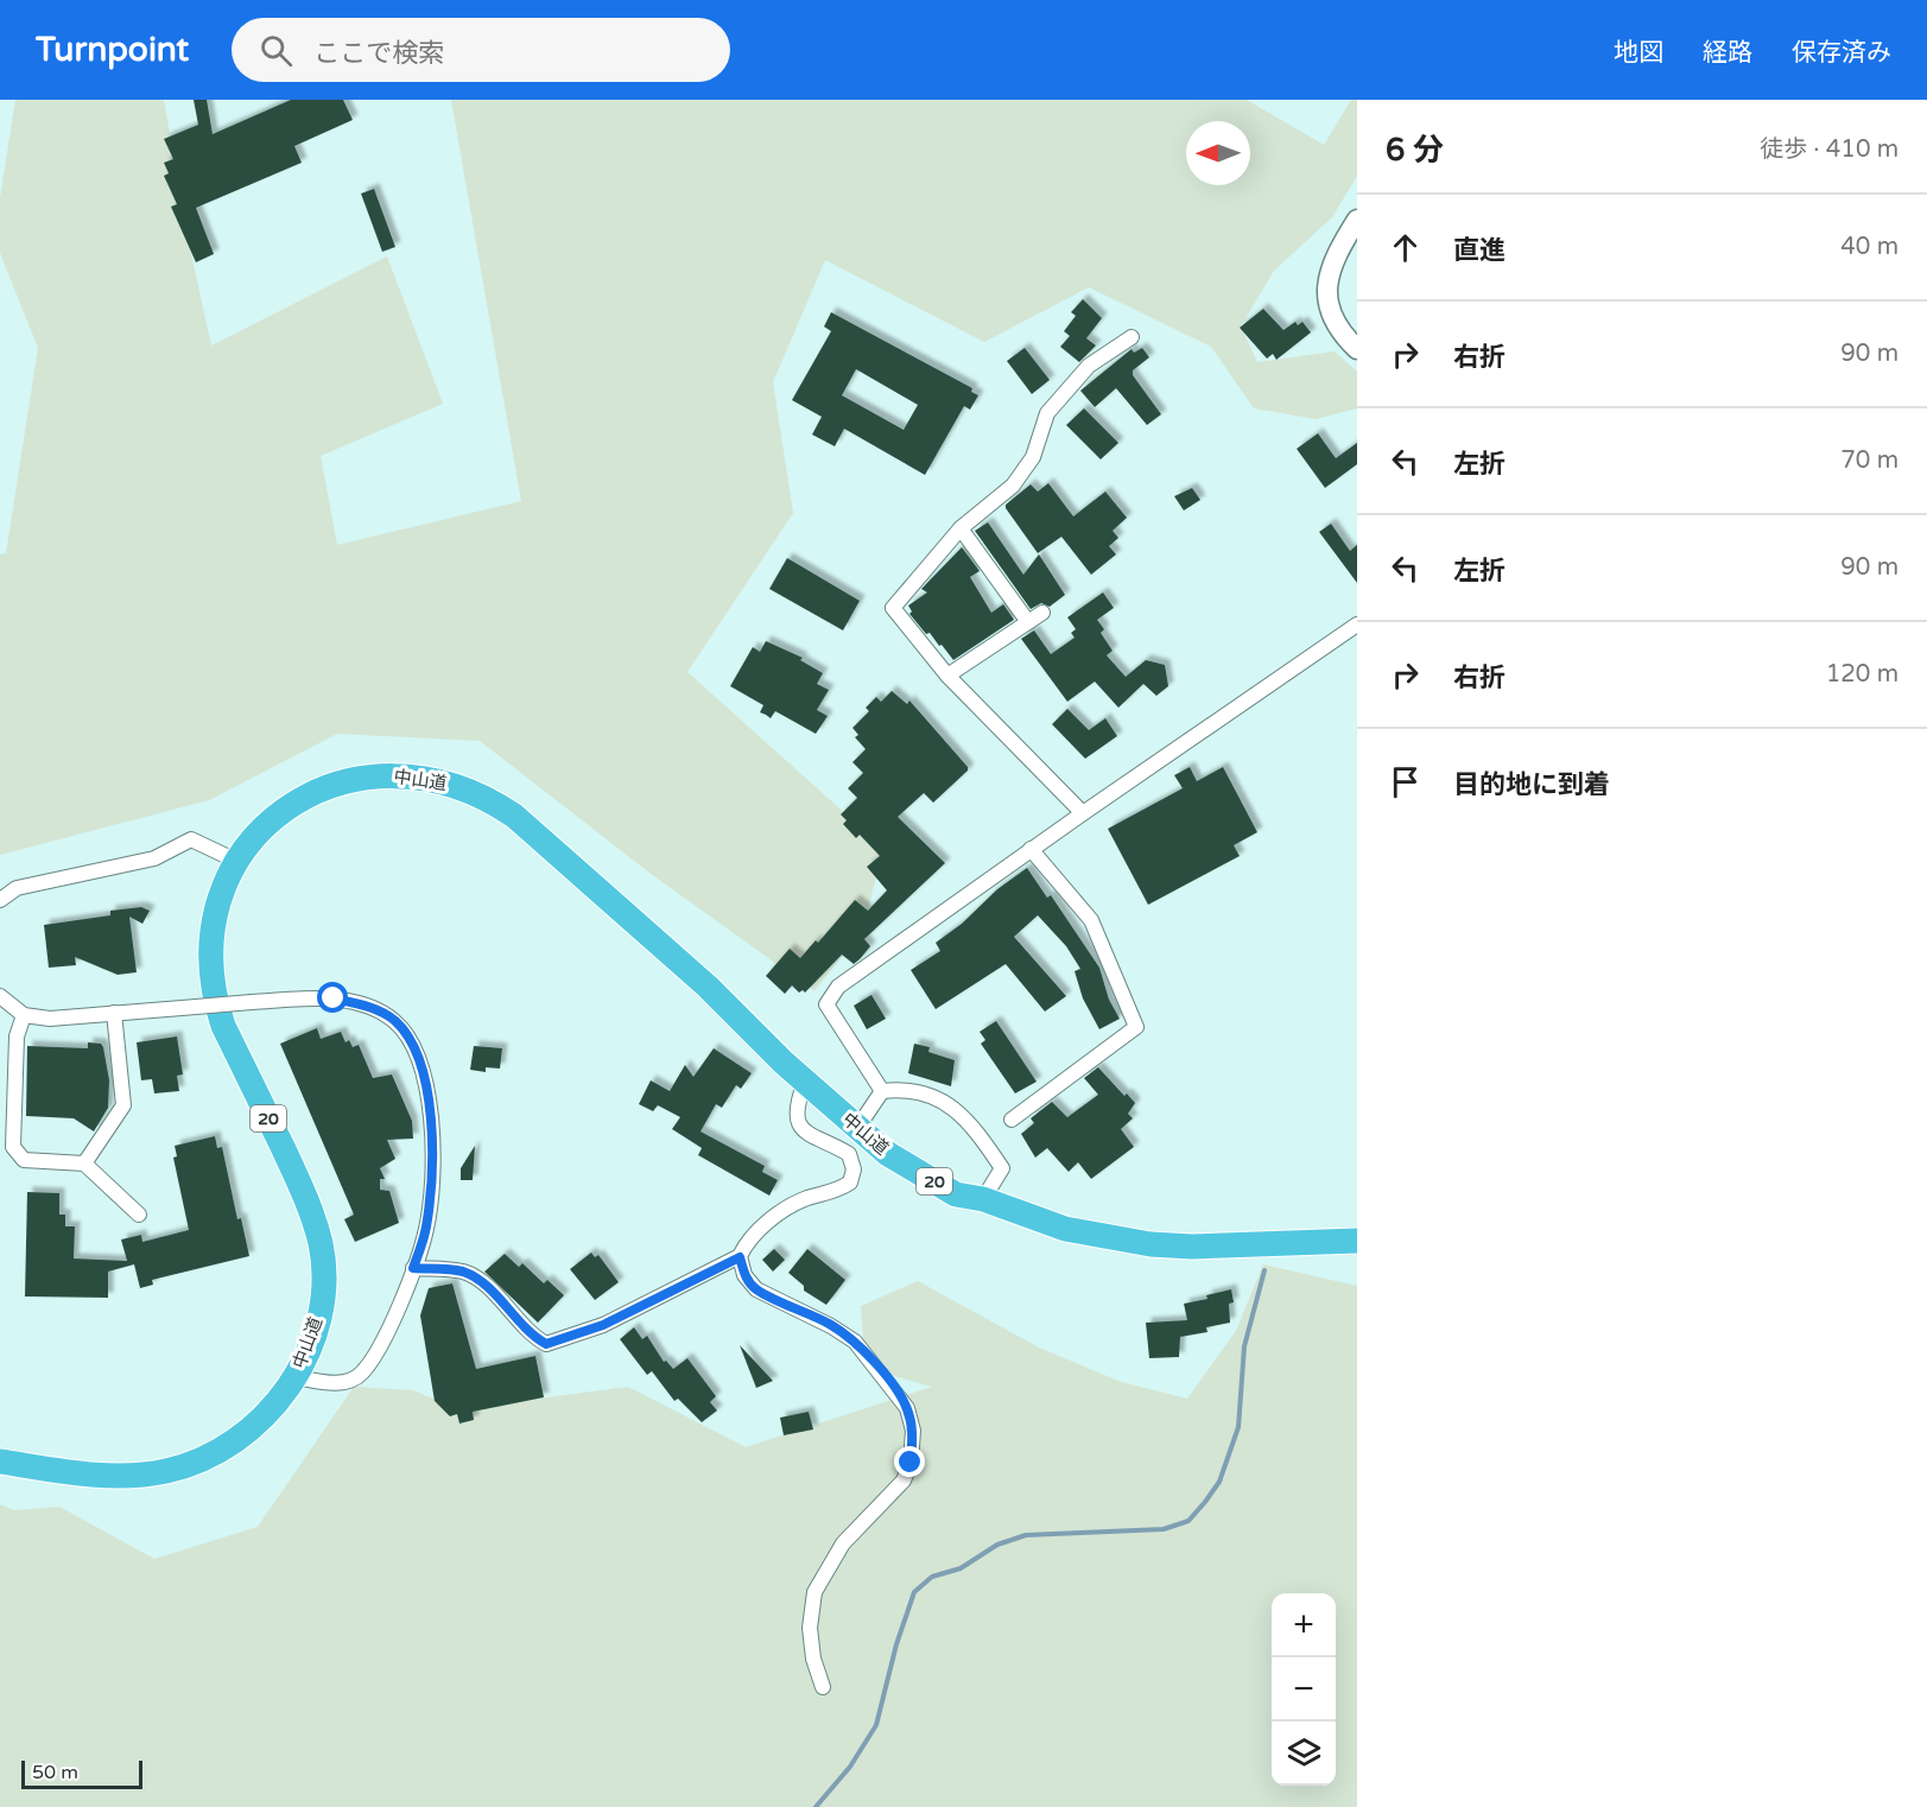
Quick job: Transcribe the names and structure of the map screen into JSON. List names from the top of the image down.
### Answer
{
  "streets": {
    "highway": ["中山道", "20"]
  },
  "scale_bar": "50 m",
  "north": "left",
  "page": {
    "header": "Turnpoint",
    "search": "ここで検索",
    "nav": ["地図", "経路", "保存済み"],
    "heading": ["6 分", "徒歩 · 410 m"],
    "list": [
      ["直進", "40 m"],
      ["右折", "90 m"],
      ["左折", "70 m"],
      ["左折", "90 m"],
      ["右折", "120 m"],
      "目的地に到着"
    ],
    "map_buttons": ["+", "−"],
    "scale": "50 m"
  }
}
